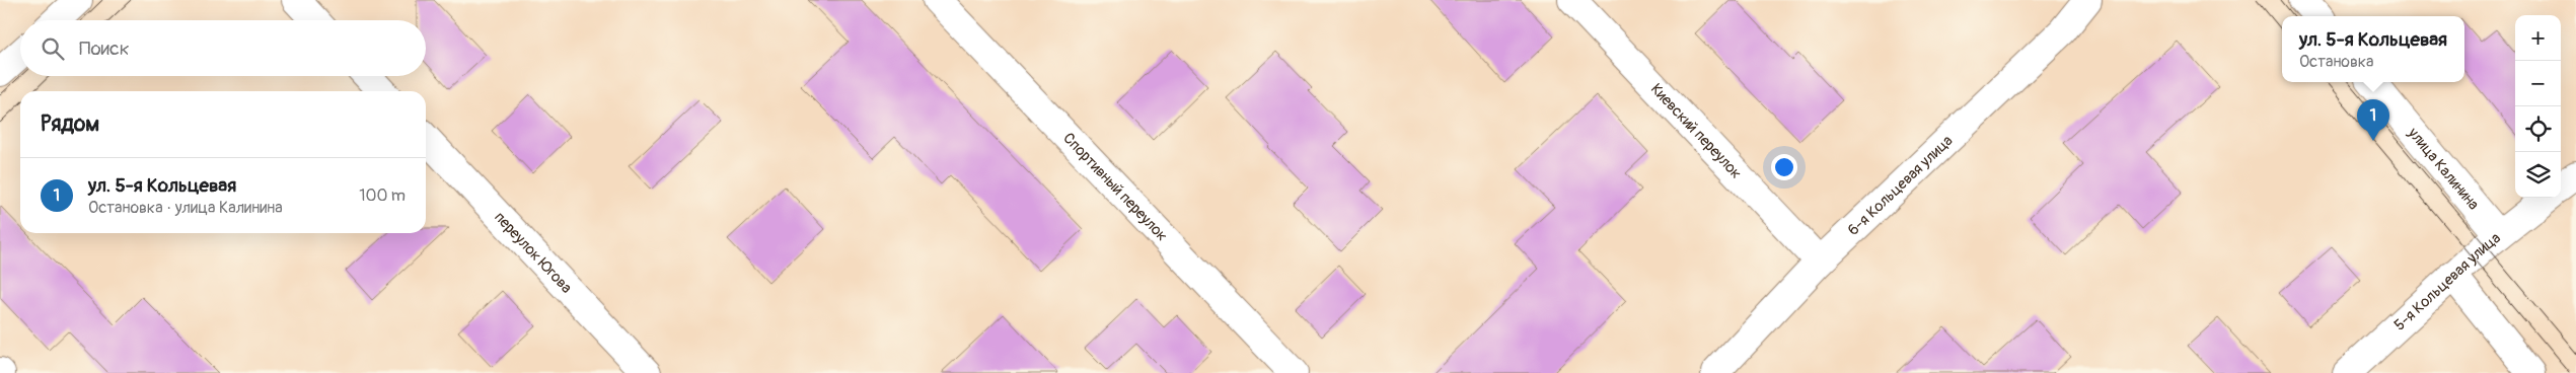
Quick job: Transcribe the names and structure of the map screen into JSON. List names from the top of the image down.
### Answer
{
  "streets": {
    "street": [
      "Киевский переулок",
      "улица Калинина",
      "6-я Кольцевая улица",
      "Спортивный переулок",
      "переулок Югова",
      "5-я Кольцевая улица"
    ]
  },
  "crossings": [
    ["Киевский переулок", "6-я Кольцевая улица"],
    ["улица Калинина", "5-я Кольцевая улица"]
  ],
  "page": {
    "map_buttons": ["+", "−"],
    "popup": ["ул. 5-я Кольцевая", "Остановка"],
    "search": "Поиск",
    "heading": "Рядом",
    "pins": "1",
    "list": [
      {
        "mark": "1",
        "name": "ул. 5-я Кольцевая",
        "note": "Остановка · улица Калинина",
        "value": "100 m"
      }
    ]
  }
}
